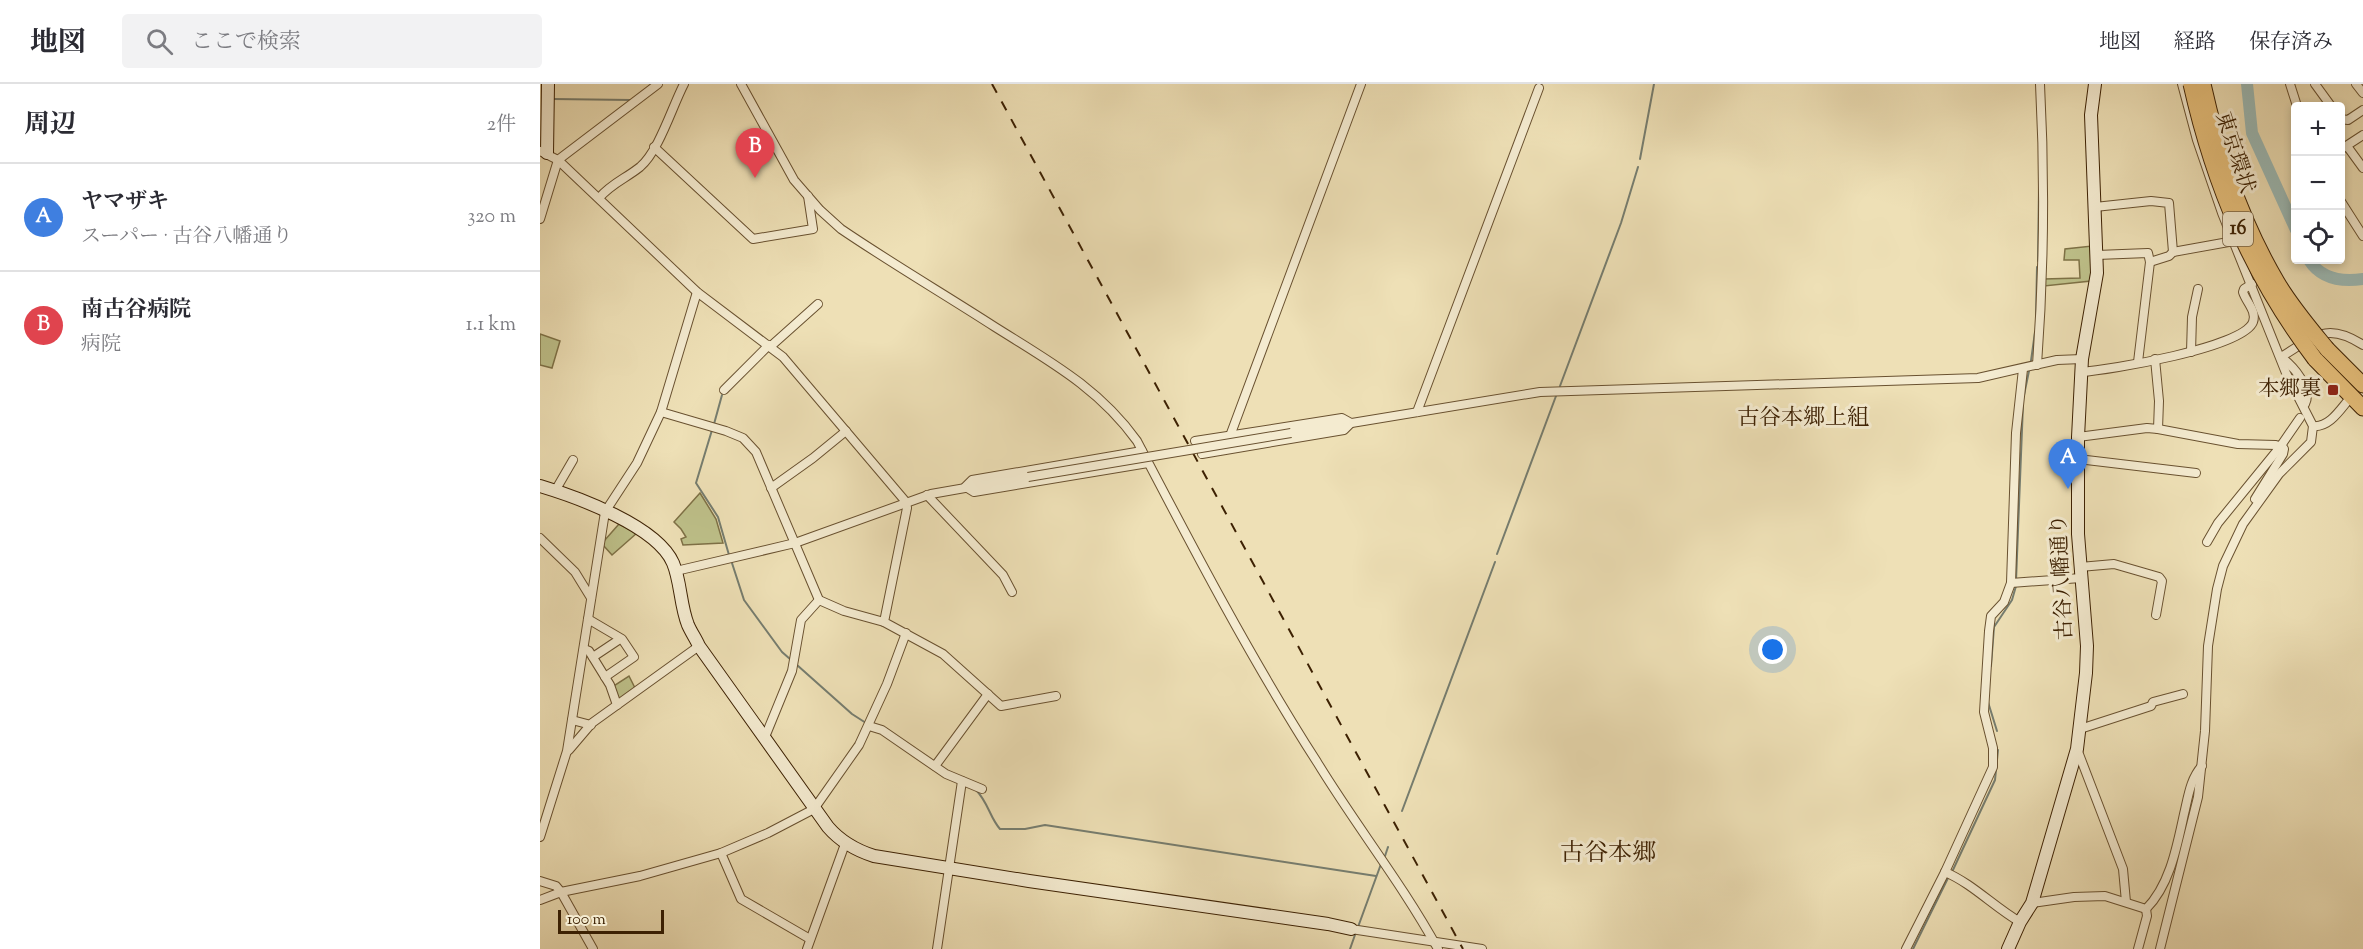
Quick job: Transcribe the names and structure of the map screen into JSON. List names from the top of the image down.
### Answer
{
  "streets": {
    "highway": ["東京環状", "16"],
    "street": ["古谷八幡通り"]
  },
  "districts": ["古谷本郷上組", "古谷本郷"],
  "places": {
    "transit": ["本郷裏"]
  },
  "scale_bar": "100 m",
  "page": {
    "header": "地図",
    "search": "ここで検索",
    "nav": ["地図", "経路", "保存済み"],
    "heading": ["周辺", "2件"],
    "map_buttons": ["+", "−"],
    "pins": ["B", "A"],
    "list": [
      {
        "mark": "A",
        "name": "ヤマザキ",
        "note": "スーパー · 古谷八幡通り",
        "value": "320 m"
      },
      {
        "mark": "B",
        "name": "南古谷病院",
        "note": "病院",
        "value": "1.1 km"
      }
    ],
    "scale": "100 m"
  }
}
